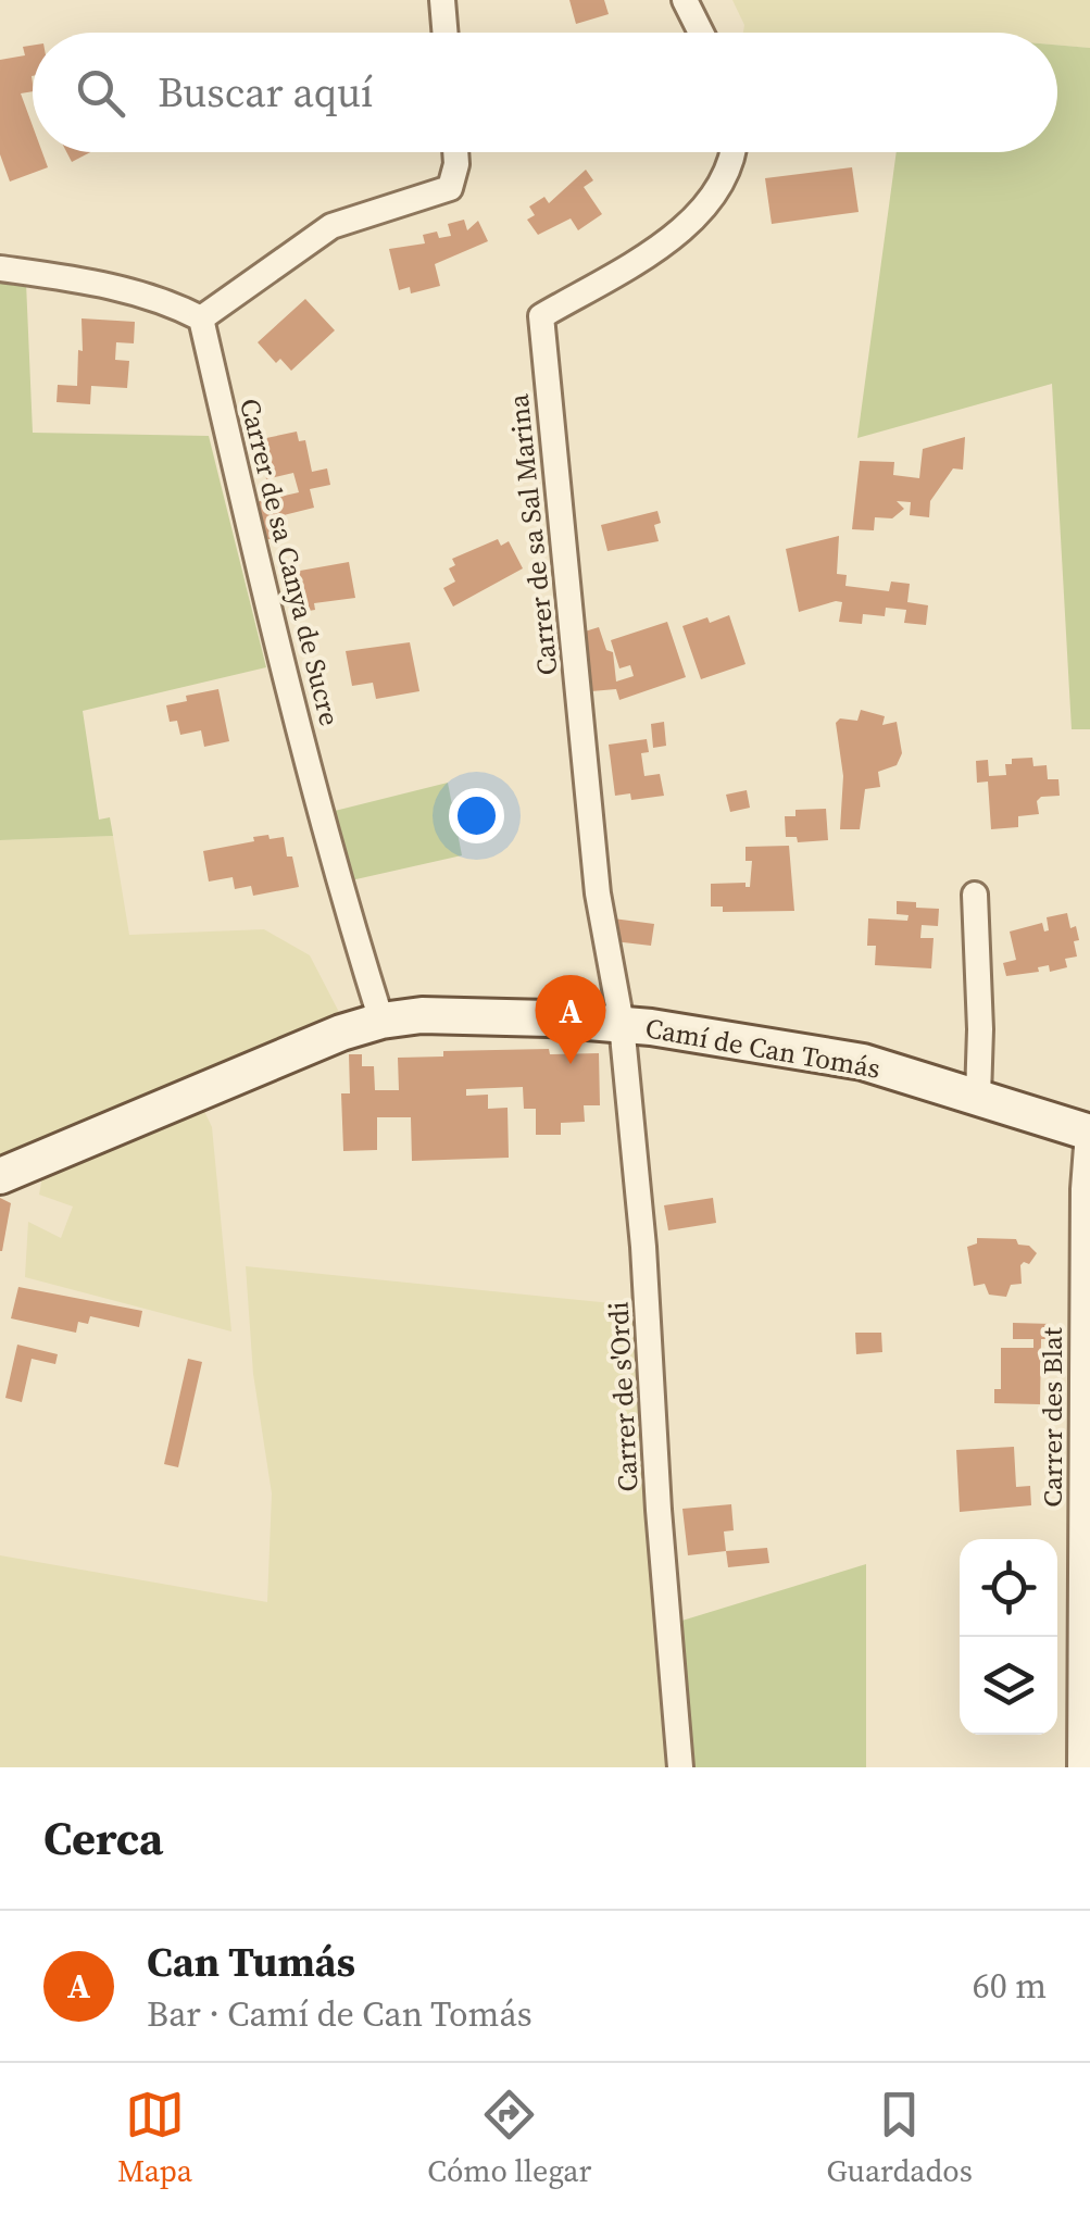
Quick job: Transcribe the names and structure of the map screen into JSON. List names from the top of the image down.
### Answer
{
  "streets": {
    "street": [
      "Carrer de sa Sal Marina",
      "Carrer de sa Canya de Sucre",
      "Camí de Can Tomás",
      "Carrer de s'Ordi",
      "Carrer des Blat"
    ]
  },
  "crossings": [
    ["Carrer de sa Sal Marina", "Camí de Can Tomás"],
    ["Carrer de sa Sal Marina", "Carrer de s'Ordi"],
    ["Carrer de sa Canya de Sucre", "Camí de Can Tomás"],
    ["Camí de Can Tomás", "Carrer de s'Ordi"],
    ["Camí de Can Tomás", "Carrer des Blat"]
  ],
  "page": {
    "search": "Buscar aquí",
    "pins": "A",
    "heading": "Cerca",
    "list": [
      {
        "mark": "A",
        "name": "Can Tumás",
        "note": "Bar · Camí de Can Tomás",
        "value": "60 m"
      }
    ],
    "nav": ["Mapa", "Cómo llegar", "Guardados"]
  }
}
